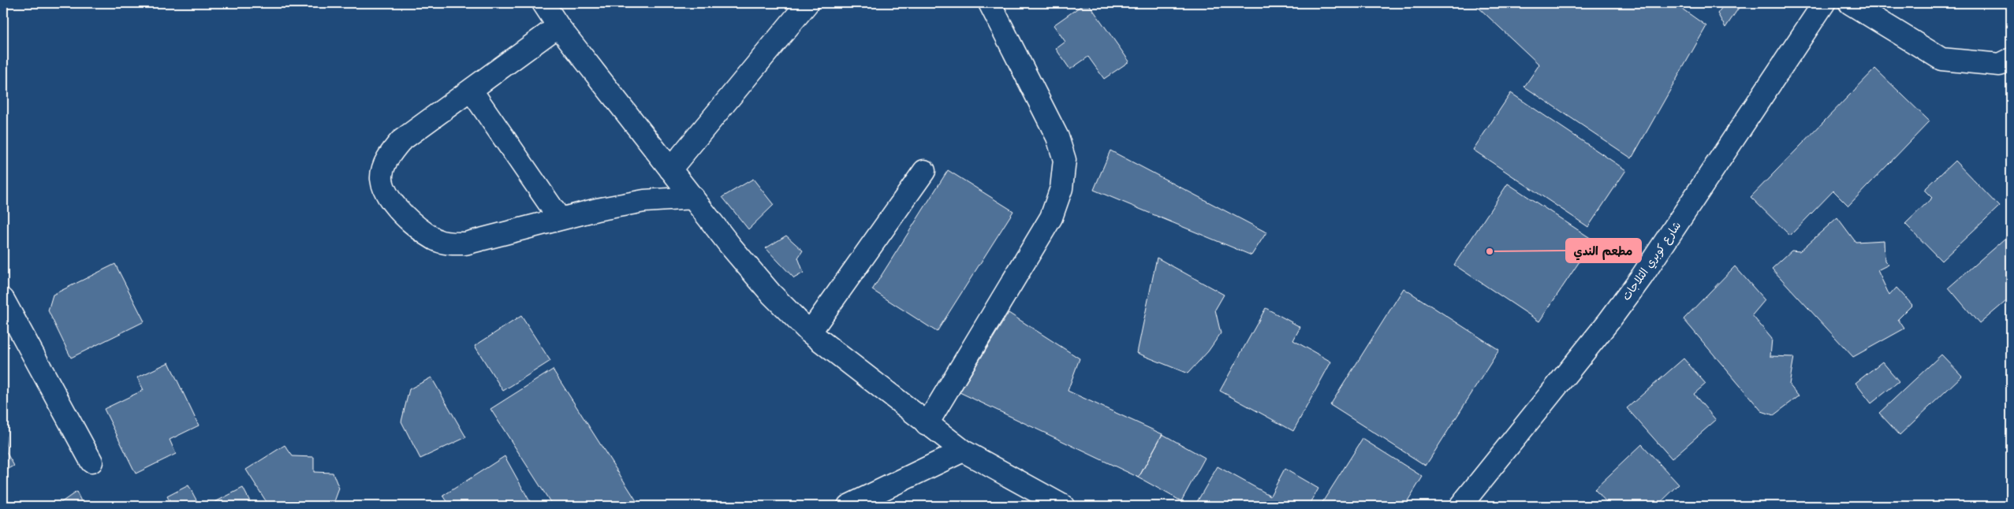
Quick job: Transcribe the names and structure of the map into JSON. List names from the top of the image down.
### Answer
{
  "streets": {
    "street": ["شارع كوبري الثلاجات"]
  },
  "places": ["مطعم الندي"]
}
